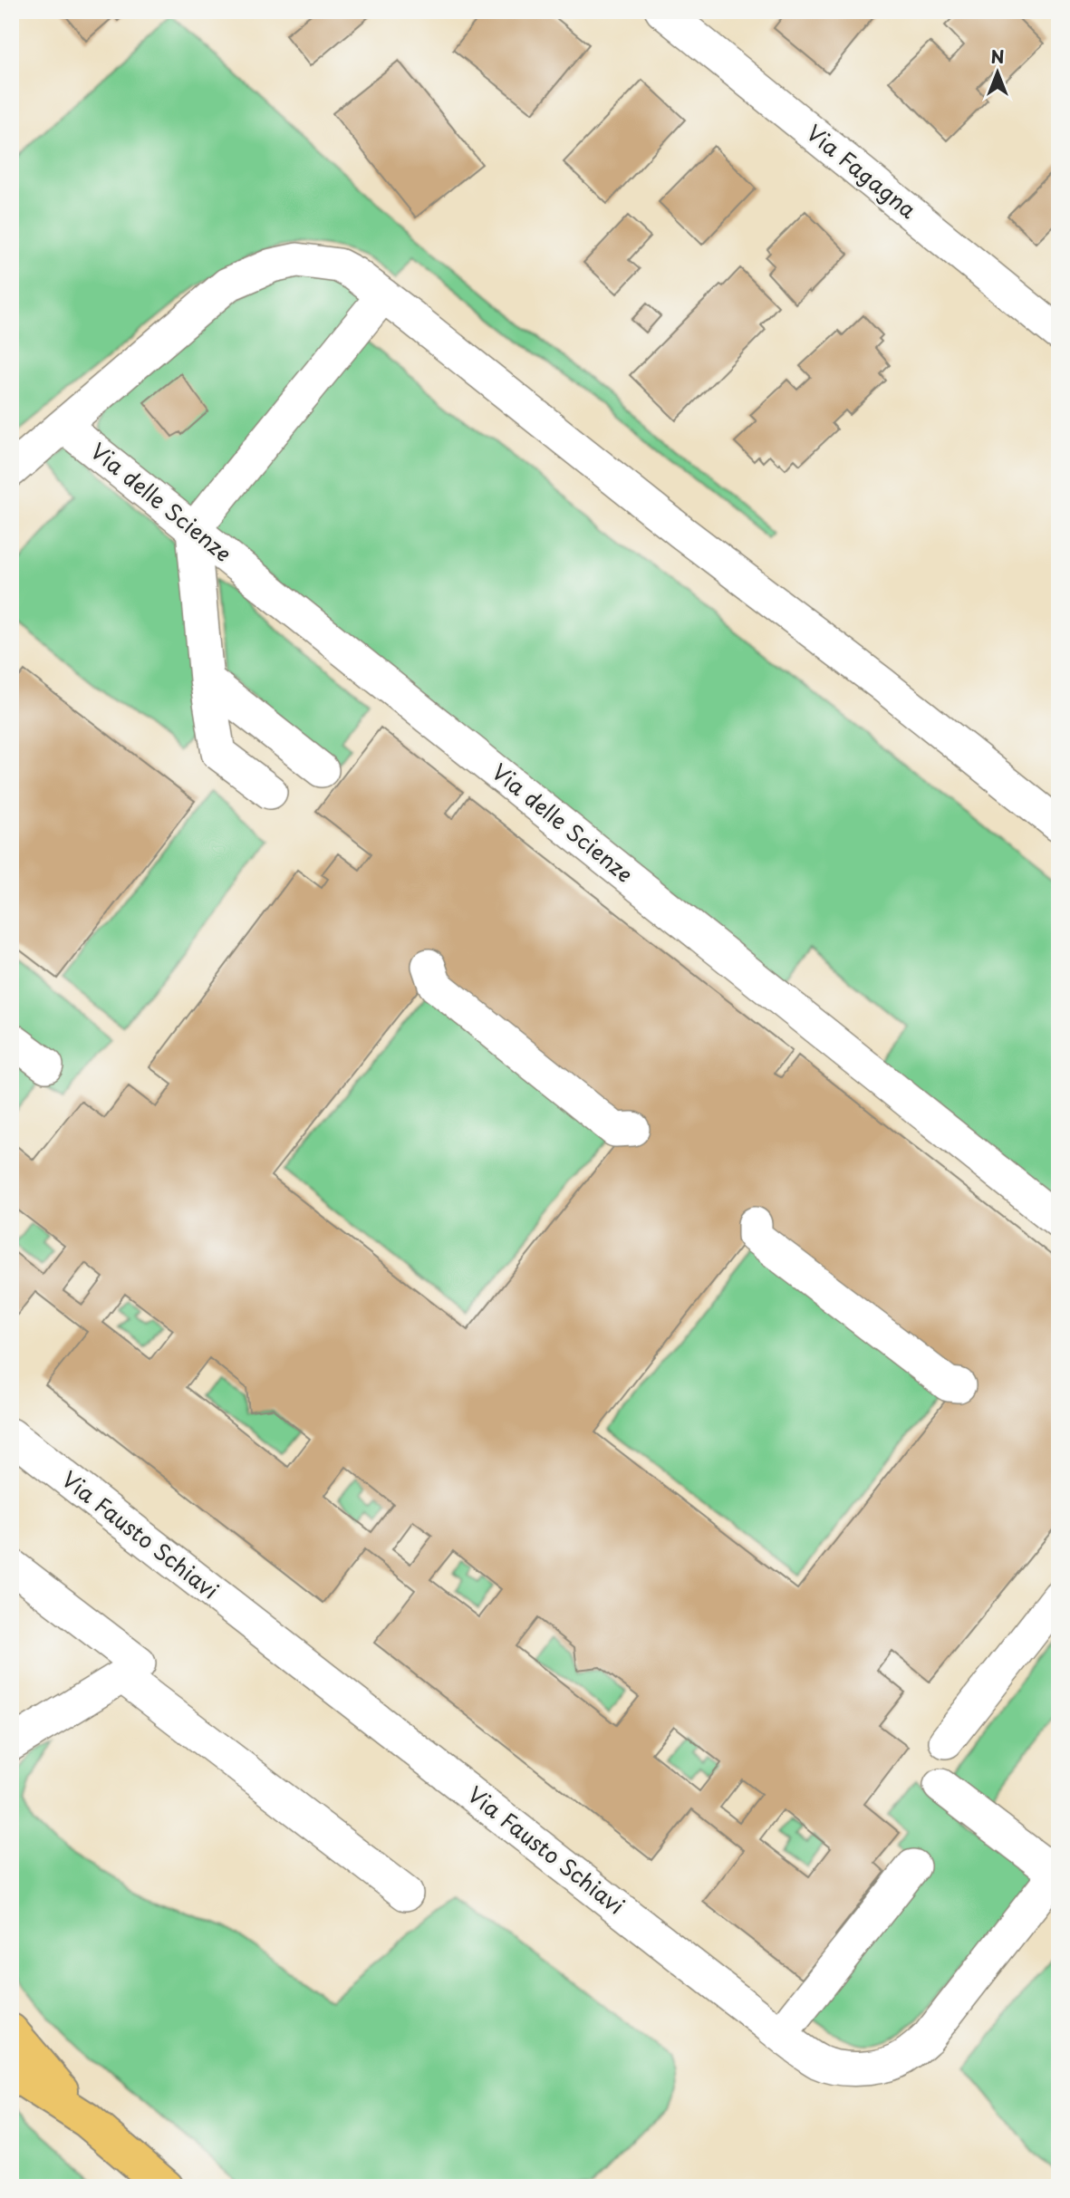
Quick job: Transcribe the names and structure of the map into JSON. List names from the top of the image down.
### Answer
{
  "streets": {
    "street": ["Via Fagagna", "Via delle Scienze", "Via Fausto Schiavi"]
  },
  "north": "top"
}
